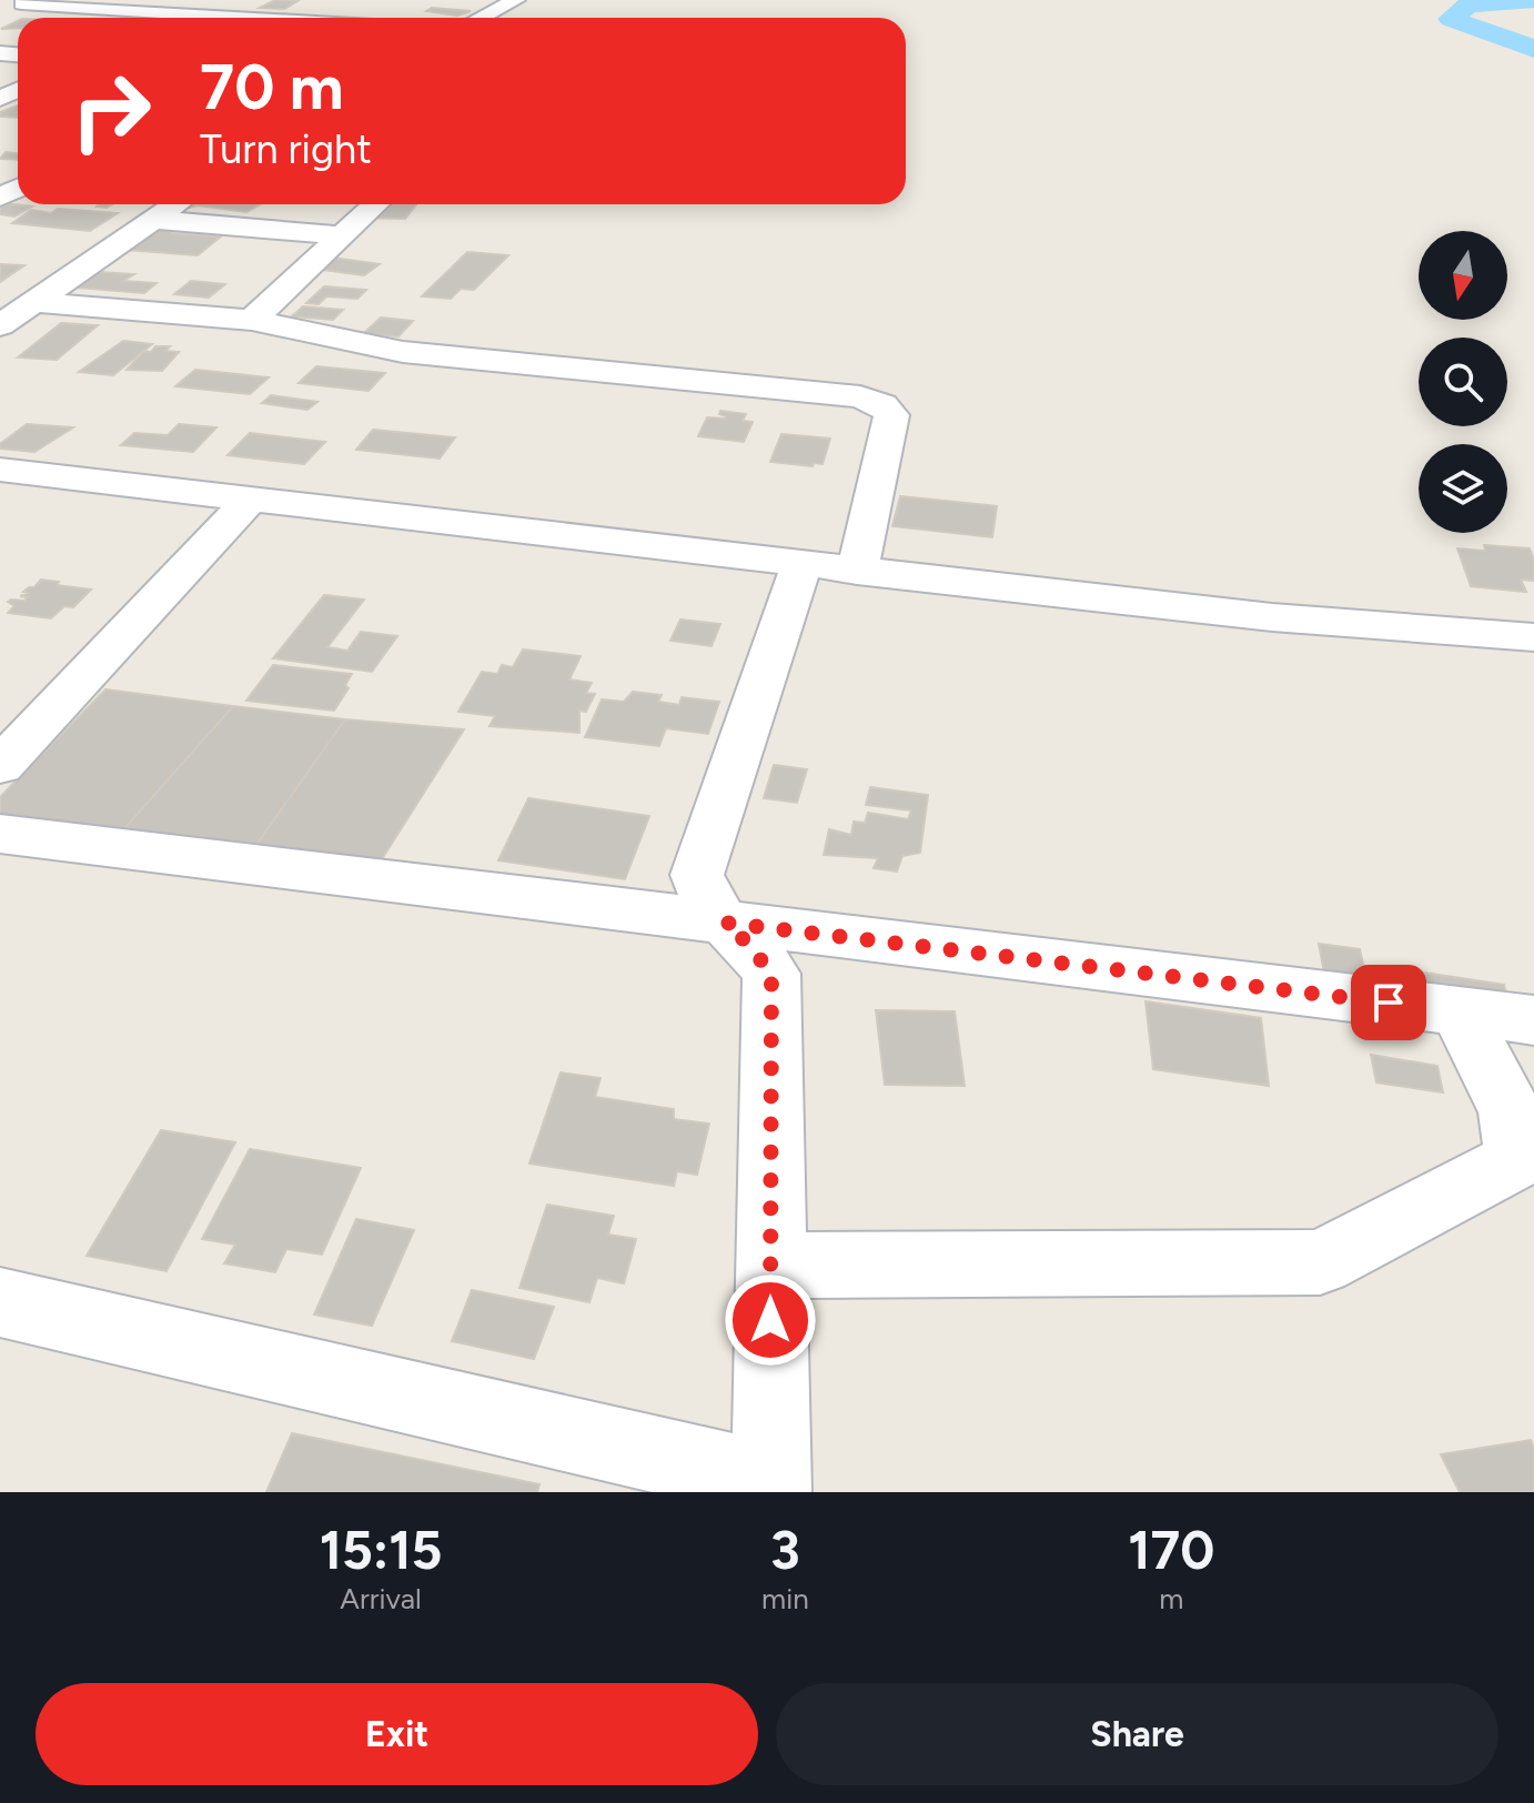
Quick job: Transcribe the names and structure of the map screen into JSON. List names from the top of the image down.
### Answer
{
  "north": "bottom",
  "page": {
    "turn": ["70 m", "Turn right"],
    "eta": [
      "15:15",
      "Arrival",
      "3",
      "min",
      "170",
      "m"
    ],
    "buttons": ["Exit", "Share"]
  }
}
